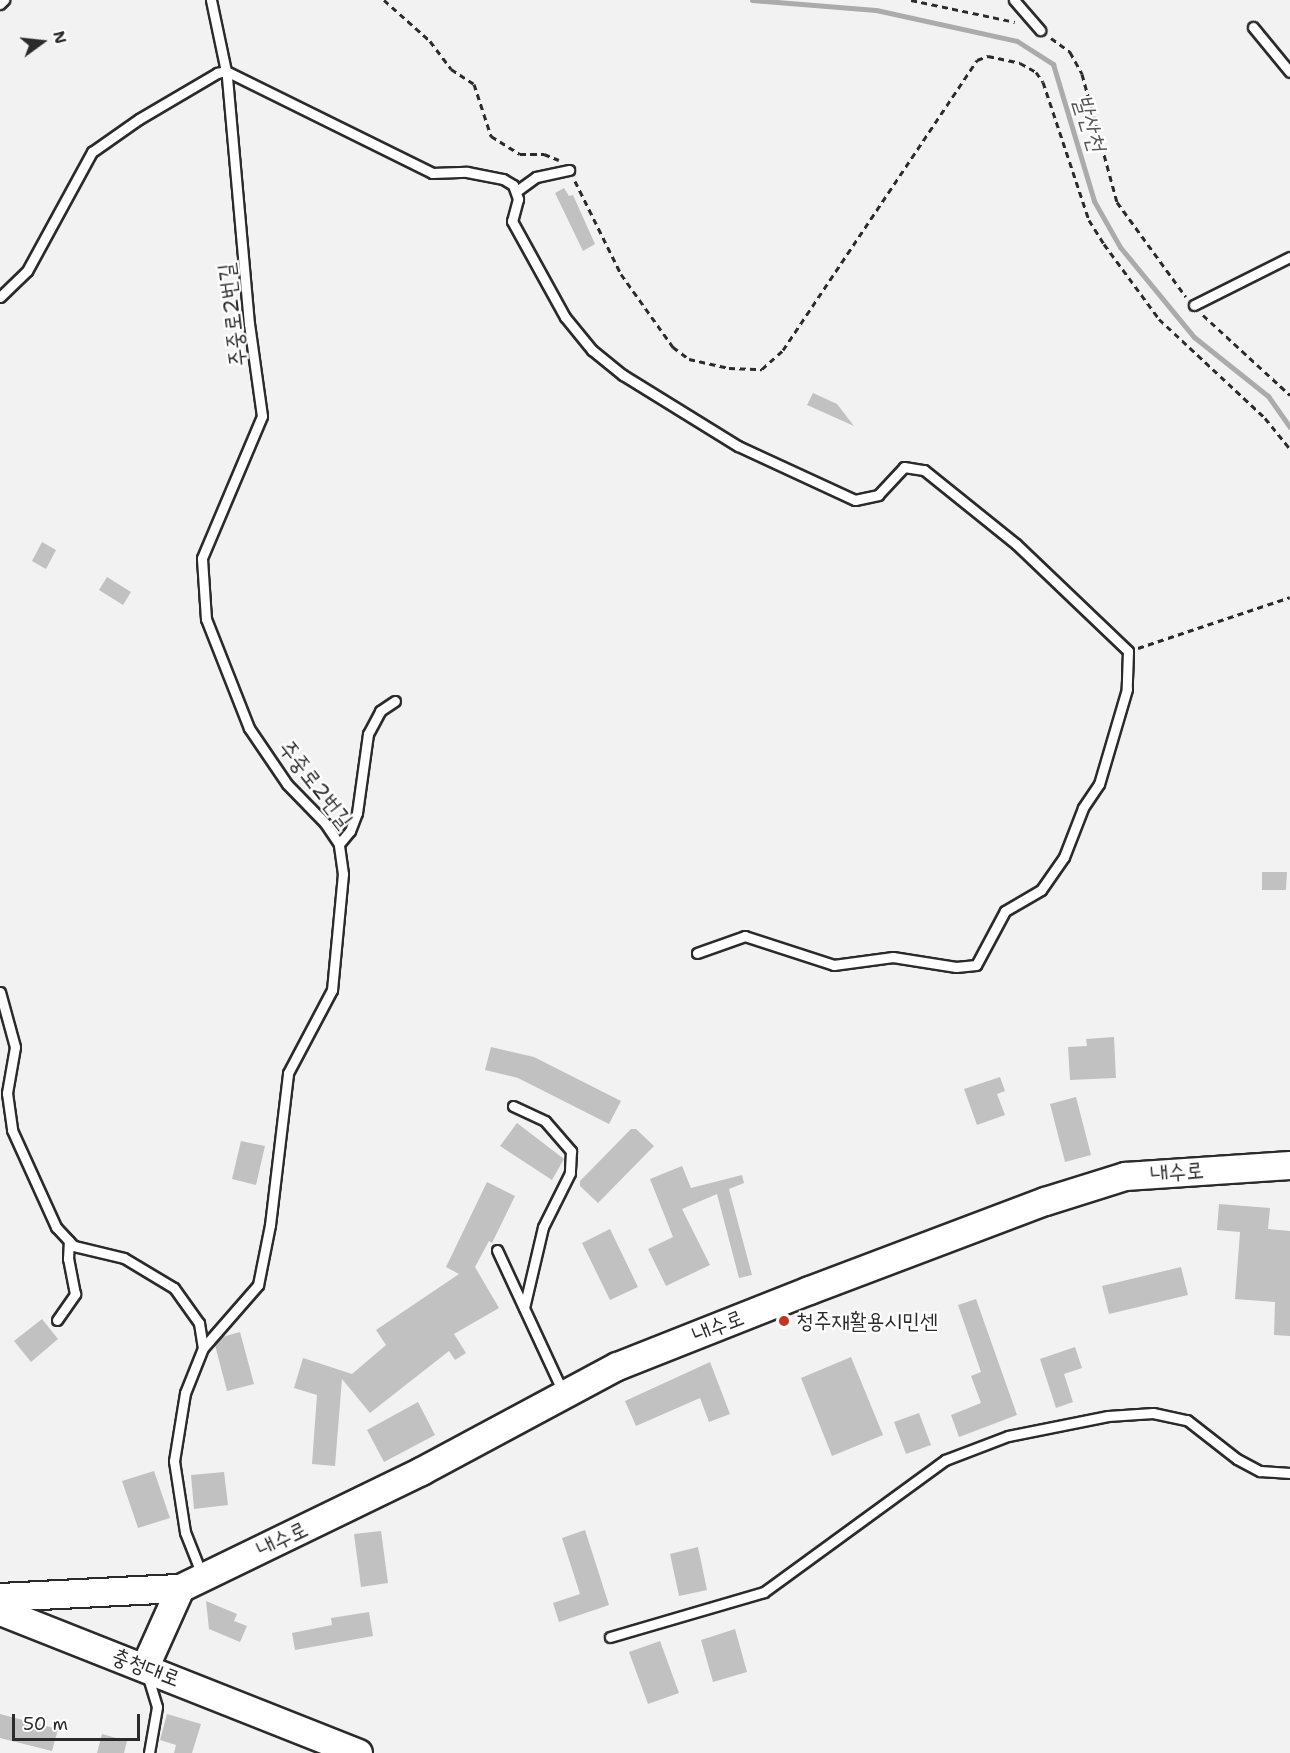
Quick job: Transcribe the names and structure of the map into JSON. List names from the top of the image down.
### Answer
{
  "streets": {
    "street": ["내수로", "충청대로"],
    "lane": ["주중로2번길"]
  },
  "crossings": [
    ["주중로2번길", "내수로"]
  ],
  "water": ["발산천"],
  "places": ["청주재활용시민센"],
  "scale_bar": "50 m",
  "north": "right"
}
